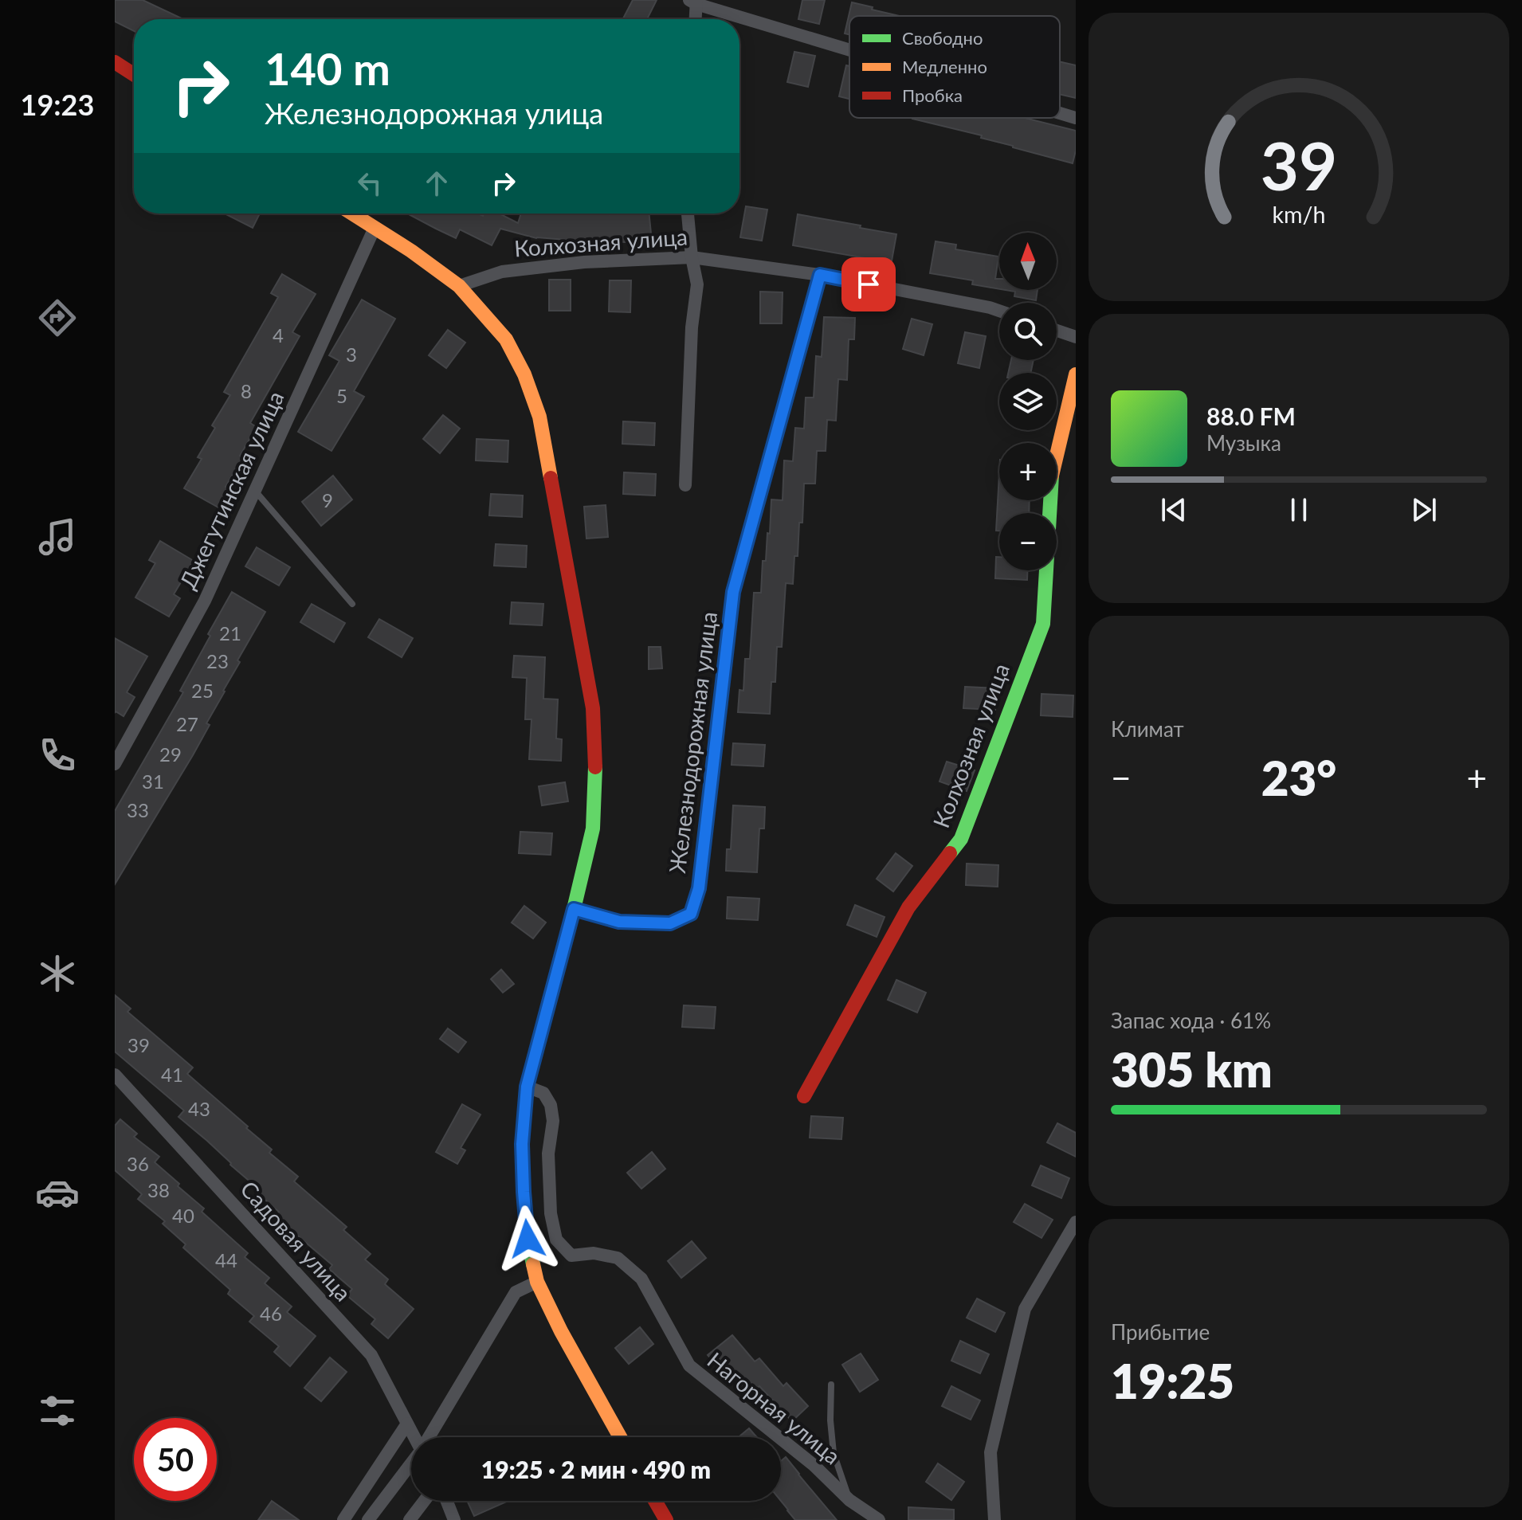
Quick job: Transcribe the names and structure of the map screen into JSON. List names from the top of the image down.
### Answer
{
  "streets": {
    "street": [
      "Колхозная улица",
      "Джегутинская улица",
      "Железнодорожная улица",
      "Садовая улица",
      "Нагорная улица"
    ]
  },
  "crossings": [
    ["Колхозная улица", "Железнодорожная улица"]
  ],
  "house_numbers": [
    "4",
    "3",
    "8",
    "5",
    "9",
    "21",
    "23",
    "25",
    "27",
    "29",
    "31",
    "33",
    "39",
    "41",
    "43",
    "36",
    "38",
    "40",
    "44",
    "46"
  ],
  "legend": ["Свободно", "Медленно", "Пробка"],
  "north": "top",
  "page": {
    "tabs": "19:23",
    "turn": ["140 m", "Железнодорожная улица"],
    "map_buttons": ["+", "−"],
    "song": ["88.0 FM", "Музыка"],
    "tile": [
      "Климат",
      ["Запас хода · 61%", "305 km"],
      ["Прибытие", "19:25"]
    ],
    "heat": ["−", "23°", "+"],
    "limit": "50",
    "trip": "19:25 · 2 мин · 490 m",
    "gauge": ["39", "km/h"]
  }
}
